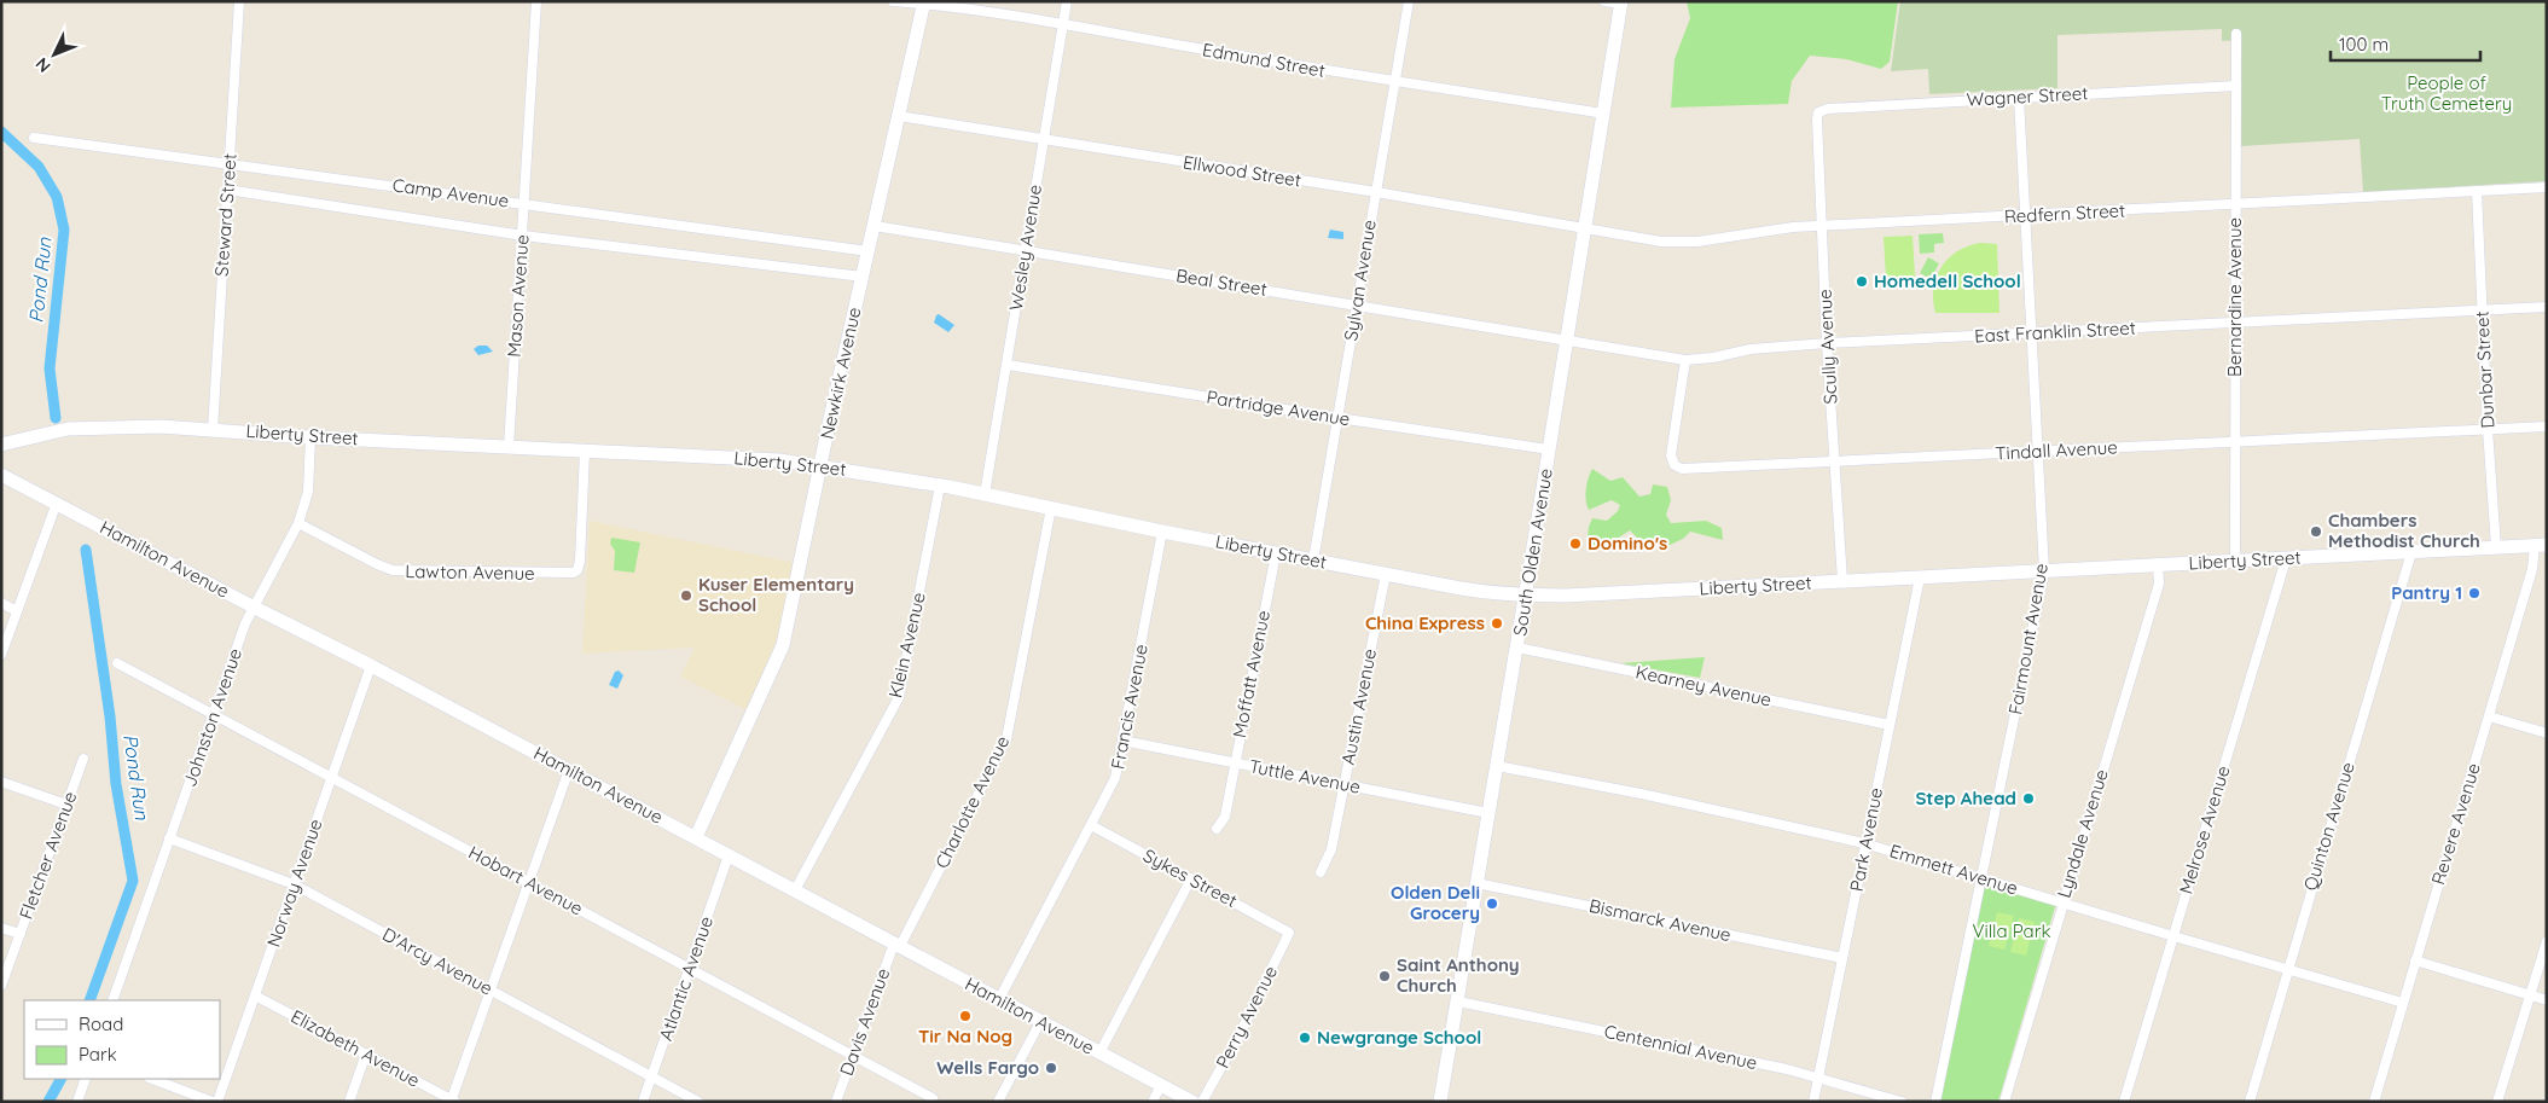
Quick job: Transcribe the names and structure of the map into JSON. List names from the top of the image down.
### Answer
{
  "streets": {
    "street": [
      "Edmund Street",
      "Wagner Street",
      "Ellwood Street",
      "Camp Avenue",
      "Redfern Street",
      "Steward Street",
      "Wesley Avenue",
      "Sylvan Avenue",
      "Beal Street",
      "Mason Avenue",
      "Bernardine Avenue",
      "East Franklin Street",
      "Scully Avenue",
      "Dunbar Street",
      "Newkirk Avenue",
      "Partridge Avenue",
      "Liberty Street",
      "Tindall Avenue",
      "South Olden Avenue",
      "Hamilton Avenue",
      "Lawton Avenue",
      "Fairmount Avenue",
      "Klein Avenue",
      "Moffatt Avenue",
      "Kearney Avenue",
      "Francis Avenue",
      "Austin Avenue",
      "Johnston Avenue",
      "Tuttle Avenue",
      "Charlotte Avenue",
      "Revere Avenue",
      "Quinton Avenue",
      "Melrose Avenue",
      "Lyndale Avenue",
      "Park Avenue",
      "Fletcher Avenue",
      "Emmett Avenue",
      "Sykes Street",
      "Hobart Avenue",
      "Norway Avenue",
      "Bismarck Avenue",
      "D'Arcy Avenue",
      "Atlantic Avenue",
      "Perry Avenue",
      "Davis Avenue",
      "Centennial Avenue",
      "Elizabeth Avenue"
    ]
  },
  "crossings": [
    ["Edmund Street", "Wesley Avenue"],
    ["Edmund Street", "Sylvan Avenue"],
    ["Edmund Street", "Newkirk Avenue"],
    ["Edmund Street", "South Olden Avenue"],
    ["Wagner Street", "Bernardine Avenue"],
    ["Wagner Street", "Scully Avenue"],
    ["Wagner Street", "Fairmount Avenue"],
    ["Ellwood Street", "Redfern Street"],
    ["Ellwood Street", "Wesley Avenue"],
    ["Ellwood Street", "Sylvan Avenue"],
    ["Ellwood Street", "Newkirk Avenue"],
    ["Ellwood Street", "South Olden Avenue"],
    ["Camp Avenue", "Steward Street"],
    ["Camp Avenue", "Mason Avenue"],
    ["Camp Avenue", "Newkirk Avenue"],
    ["Redfern Street", "Bernardine Avenue"],
    ["Redfern Street", "Scully Avenue"],
    ["Redfern Street", "Dunbar Street"],
    ["Redfern Street", "South Olden Avenue"],
    ["Redfern Street", "Fairmount Avenue"],
    ["Steward Street", "Liberty Street"],
    ["Wesley Avenue", "Beal Street"],
    ["Wesley Avenue", "Partridge Avenue"],
    ["Wesley Avenue", "Liberty Street"],
    ["Sylvan Avenue", "Beal Street"],
    ["Sylvan Avenue", "Partridge Avenue"],
    ["Sylvan Avenue", "Liberty Street"],
    ["Beal Street", "East Franklin Street"],
    ["Beal Street", "Newkirk Avenue"],
    ["Beal Street", "South Olden Avenue"],
    ["Mason Avenue", "Liberty Street"],
    ["Bernardine Avenue", "East Franklin Street"],
    ["Bernardine Avenue", "Liberty Street"],
    ["Bernardine Avenue", "Tindall Avenue"],
    ["East Franklin Street", "Scully Avenue"],
    ["East Franklin Street", "Dunbar Street"],
    ["East Franklin Street", "Tindall Avenue"],
    ["East Franklin Street", "South Olden Avenue"],
    ["East Franklin Street", "Fairmount Avenue"],
    ["Scully Avenue", "Liberty Street"],
    ["Scully Avenue", "Tindall Avenue"],
    ["Dunbar Street", "Liberty Street"],
    ["Dunbar Street", "Tindall Avenue"],
    ["Newkirk Avenue", "Liberty Street"],
    ["Newkirk Avenue", "Hamilton Avenue"],
    ["Partridge Avenue", "South Olden Avenue"],
    ["Liberty Street", "South Olden Avenue"],
    ["Liberty Street", "Lawton Avenue"],
    ["Liberty Street", "Fairmount Avenue"],
    ["Liberty Street", "Klein Avenue"],
    ["Liberty Street", "Moffatt Avenue"],
    ["Liberty Street", "Francis Avenue"],
    ["Liberty Street", "Austin Avenue"],
    ["Liberty Street", "Johnston Avenue"],
    ["Liberty Street", "Charlotte Avenue"],
    ["Liberty Street", "Revere Avenue"],
    ["Liberty Street", "Quinton Avenue"],
    ["Liberty Street", "Melrose Avenue"],
    ["Liberty Street", "Lyndale Avenue"],
    ["Liberty Street", "Park Avenue"],
    ["Tindall Avenue", "Fairmount Avenue"],
    ["South Olden Avenue", "Kearney Avenue"],
    ["South Olden Avenue", "Tuttle Avenue"],
    ["South Olden Avenue", "Emmett Avenue"],
    ["South Olden Avenue", "Bismarck Avenue"],
    ["South Olden Avenue", "Centennial Avenue"],
    ["Hamilton Avenue", "Klein Avenue"],
    ["Hamilton Avenue", "Francis Avenue"],
    ["Hamilton Avenue", "Johnston Avenue"],
    ["Hamilton Avenue", "Charlotte Avenue"],
    ["Hamilton Avenue", "Norway Avenue"],
    ["Hamilton Avenue", "Atlantic Avenue"],
    ["Hamilton Avenue", "Davis Avenue"],
    ["Lawton Avenue", "Johnston Avenue"],
    ["Fairmount Avenue", "Emmett Avenue"],
    ["Moffatt Avenue", "Tuttle Avenue"],
    ["Kearney Avenue", "Park Avenue"],
    ["Francis Avenue", "Tuttle Avenue"],
    ["Francis Avenue", "Sykes Street"],
    ["Austin Avenue", "Tuttle Avenue"],
    ["Johnston Avenue", "Hobart Avenue"],
    ["Johnston Avenue", "D'Arcy Avenue"],
    ["Charlotte Avenue", "Davis Avenue"],
    ["Revere Avenue", "Emmett Avenue"],
    ["Quinton Avenue", "Emmett Avenue"],
    ["Melrose Avenue", "Emmett Avenue"],
    ["Lyndale Avenue", "Emmett Avenue"],
    ["Park Avenue", "Emmett Avenue"],
    ["Park Avenue", "Bismarck Avenue"],
    ["Park Avenue", "Centennial Avenue"],
    ["Sykes Street", "Perry Avenue"],
    ["Hobart Avenue", "Norway Avenue"],
    ["Hobart Avenue", "Atlantic Avenue"],
    ["Hobart Avenue", "Davis Avenue"],
    ["Norway Avenue", "D'Arcy Avenue"],
    ["Norway Avenue", "Elizabeth Avenue"],
    ["D'Arcy Avenue", "Atlantic Avenue"]
  ],
  "water": ["Pond Run"],
  "parks": ["People of Truth Cemetery", "Villa Park"],
  "places": [
    "Homedell School",
    "Chambers Methodist Church",
    "Domino's",
    "Pantry 1",
    "Kuser Elementary School",
    "China Express",
    "Step Ahead",
    "Olden Deli Grocery",
    "Saint Anthony Church",
    "Tir Na Nog",
    "Newgrange School",
    "Wells Fargo"
  ],
  "legend": ["Road", "Park"],
  "scale_bar": "100 m",
  "north": "bottom left"
}
